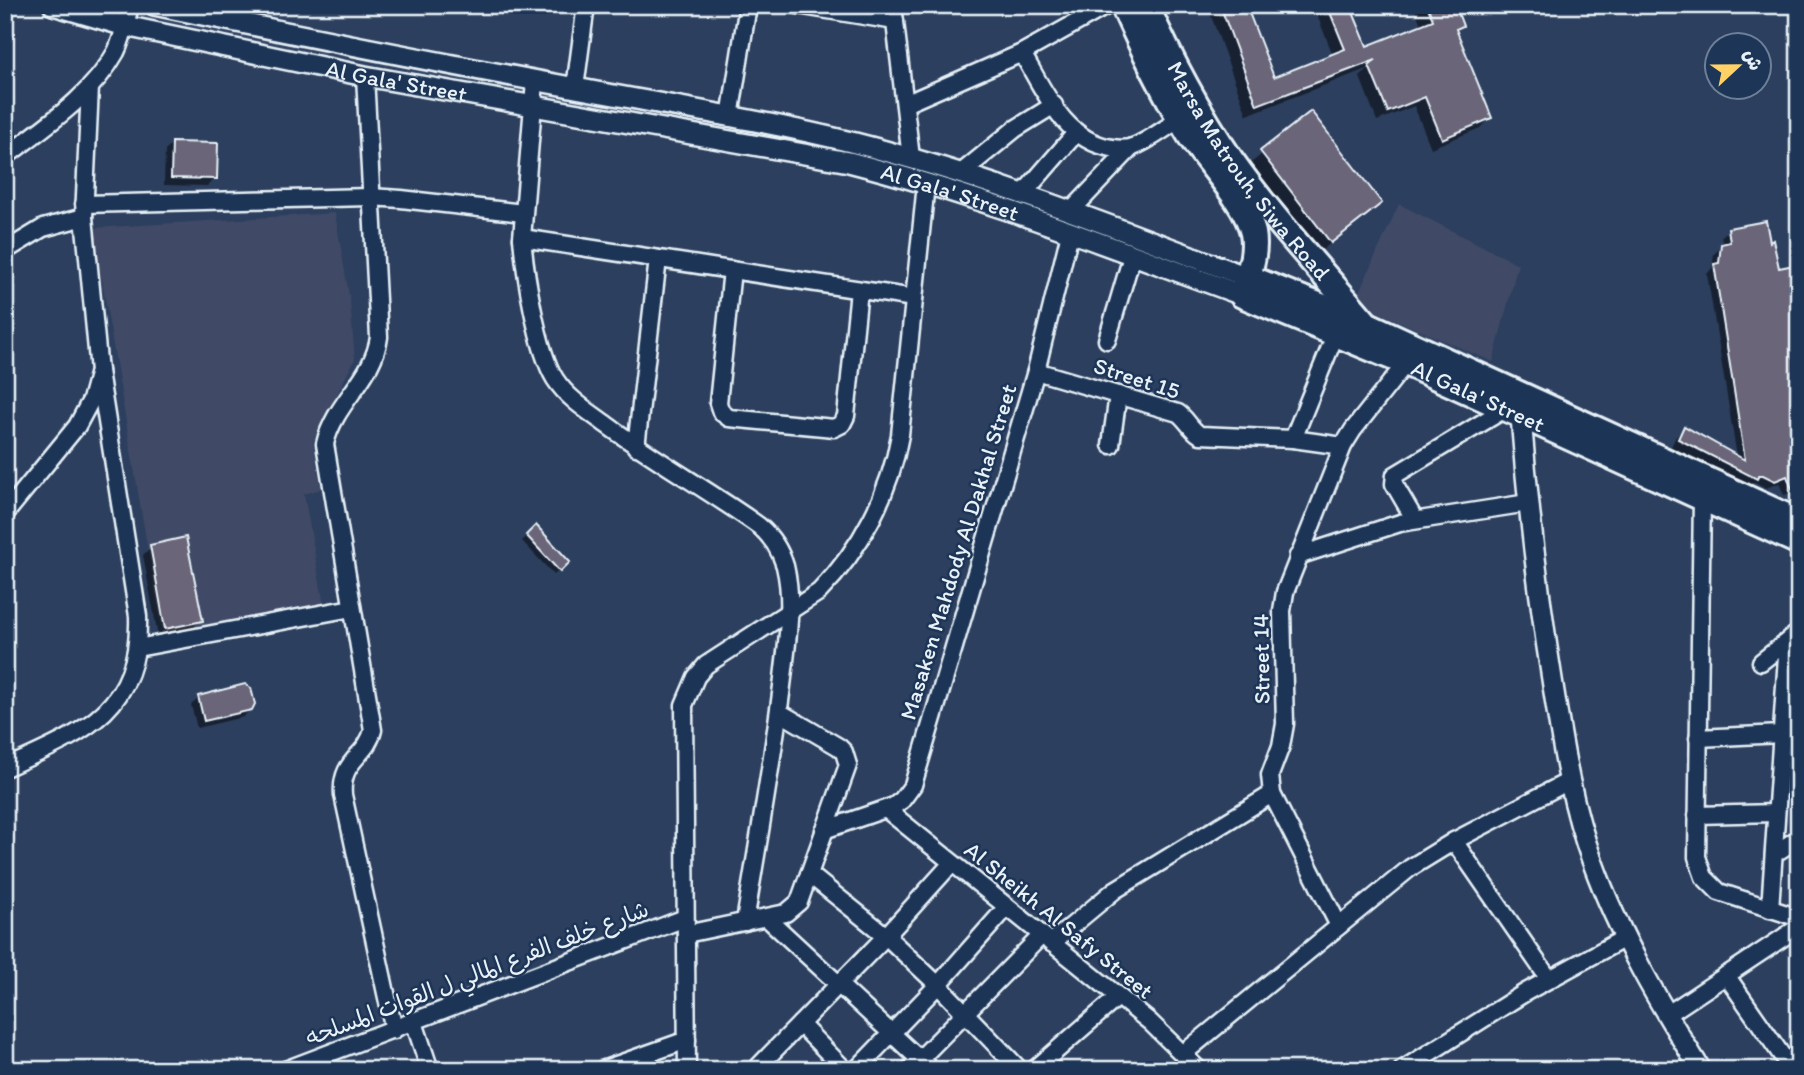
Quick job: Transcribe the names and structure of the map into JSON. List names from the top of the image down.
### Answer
{
  "streets": {
    "main road": ["Al Gala' Street", "Marsa Matrouh, Siwa Road"],
    "street": [
      "Street 15",
      "Masaken Mahdody Al Dakhal Street",
      "Street 14",
      "Al Sheikh Al Safy Street",
      "شارع خلف الفرع المالي ل القوات المسلحه"
    ]
  },
  "crossings": [
    ["Al Gala' Street", "Marsa Matrouh, Siwa Road"],
    ["Al Gala' Street", "Masaken Mahdody Al Dakhal Street"],
    ["Al Gala' Street", "Street 14"],
    ["Street 15", "Masaken Mahdody Al Dakhal Street"],
    ["Street 15", "Street 14"],
    ["Masaken Mahdody Al Dakhal Street", "Al Sheikh Al Safy Street"],
    ["Masaken Mahdody Al Dakhal Street", "شارع خلف الفرع المالي ل القوات المسلحه"]
  ],
  "north": "right"
}
